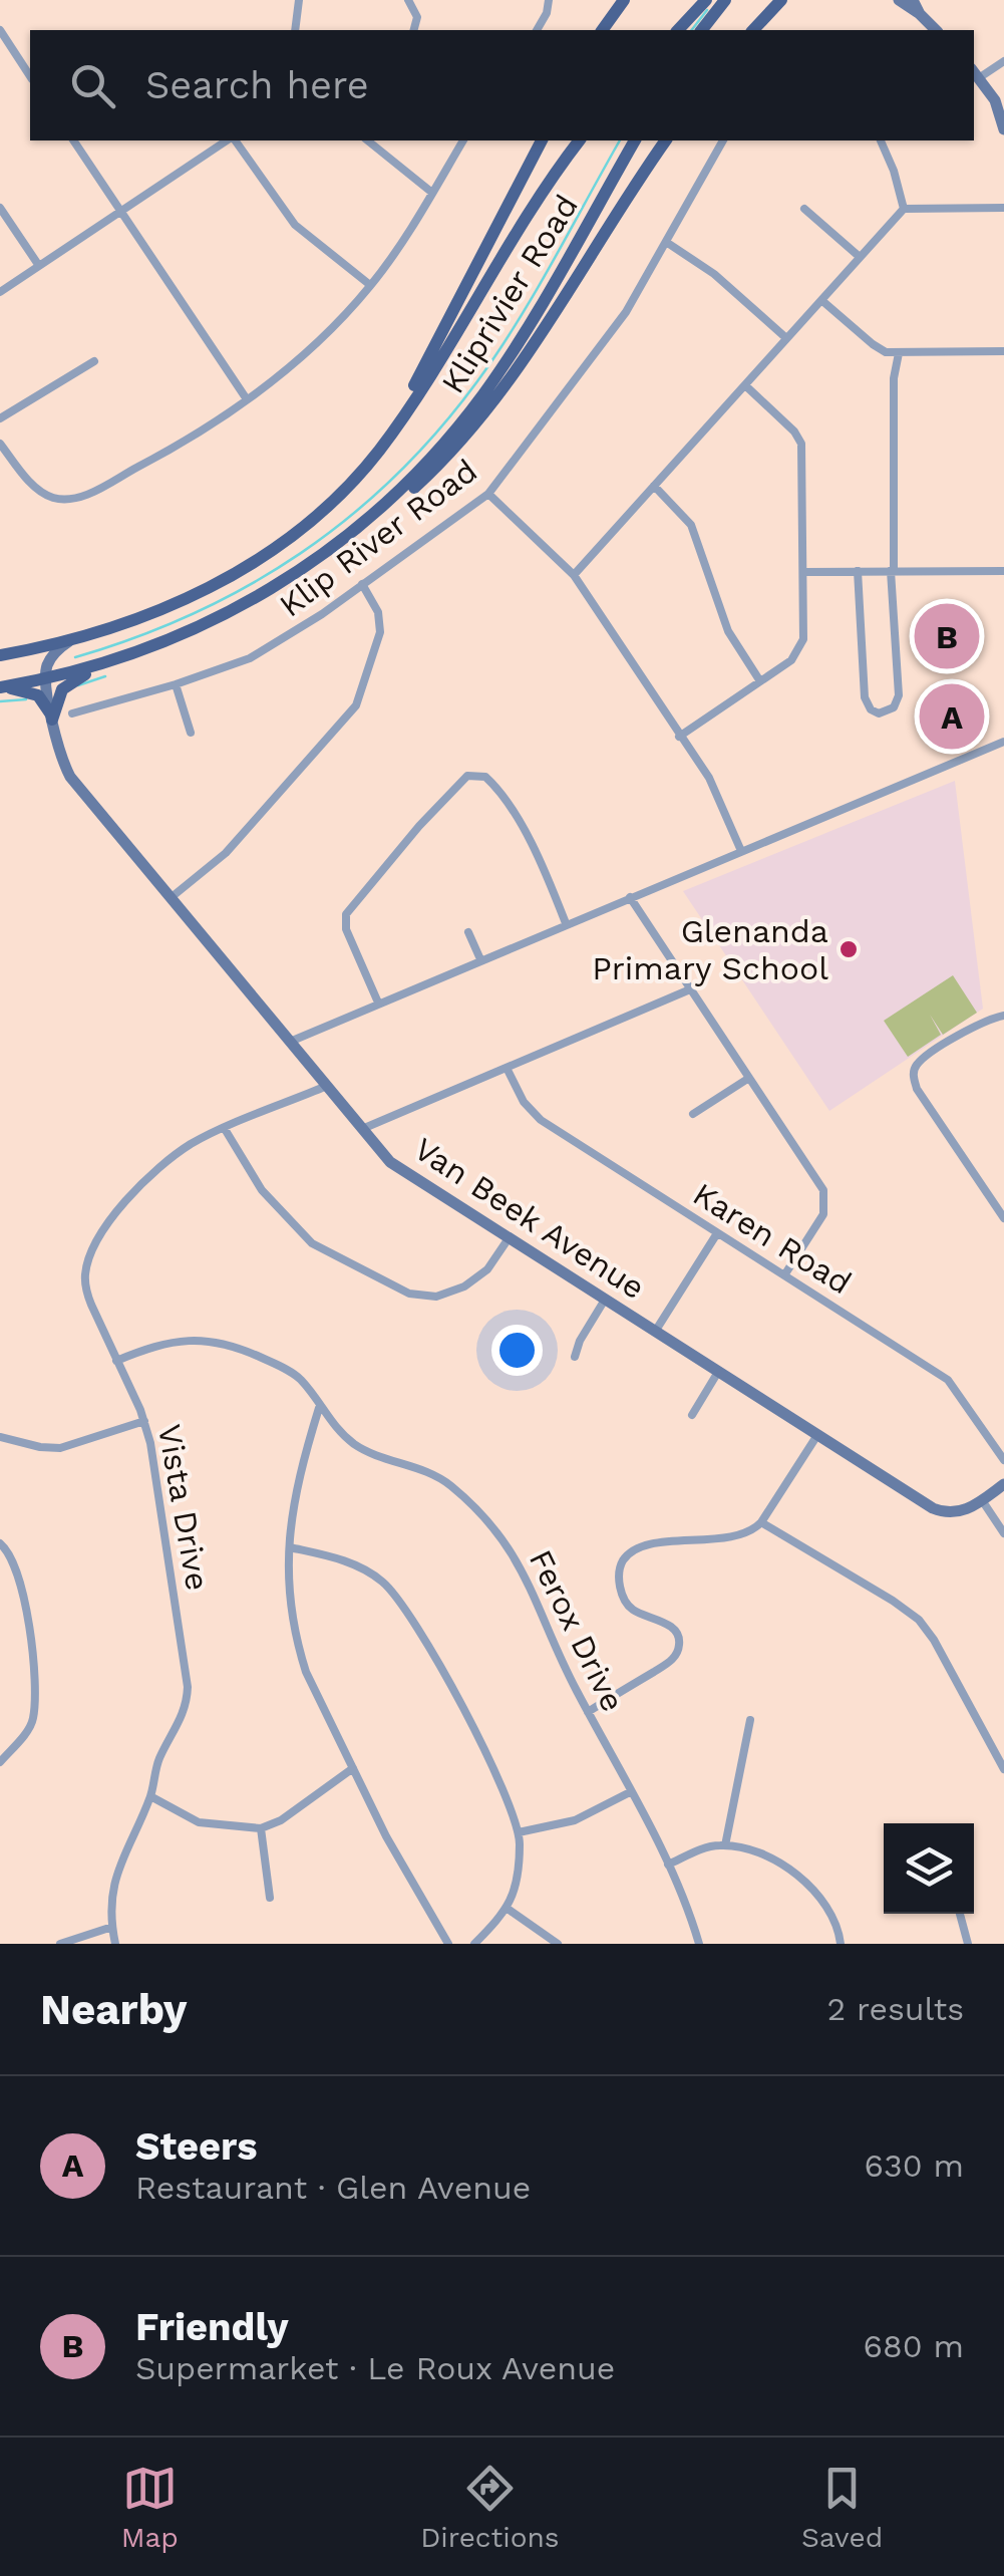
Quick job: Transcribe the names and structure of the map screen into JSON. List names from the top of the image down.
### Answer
{
  "streets": {
    "main road": ["Kliprivier Road"],
    "street": [
      "Klip River Road",
      "Van Beek Avenue",
      "Karen Road",
      "Vista Drive",
      "Ferox Drive"
    ]
  },
  "crossings": [
    ["Van Beek Avenue", "Vista Drive"],
    ["Vista Drive", "Ferox Drive"]
  ],
  "places": ["Glenanda Primary School"],
  "page": {
    "search": "Search here",
    "pins": ["B", "A"],
    "heading": ["Nearby", "2 results"],
    "list": [
      {
        "mark": "A",
        "name": "Steers",
        "note": "Restaurant · Glen Avenue",
        "value": "630 m"
      },
      {
        "mark": "B",
        "name": "Friendly",
        "note": "Supermarket · Le Roux Avenue",
        "value": "680 m"
      }
    ],
    "nav": ["Map", "Directions", "Saved"]
  }
}
